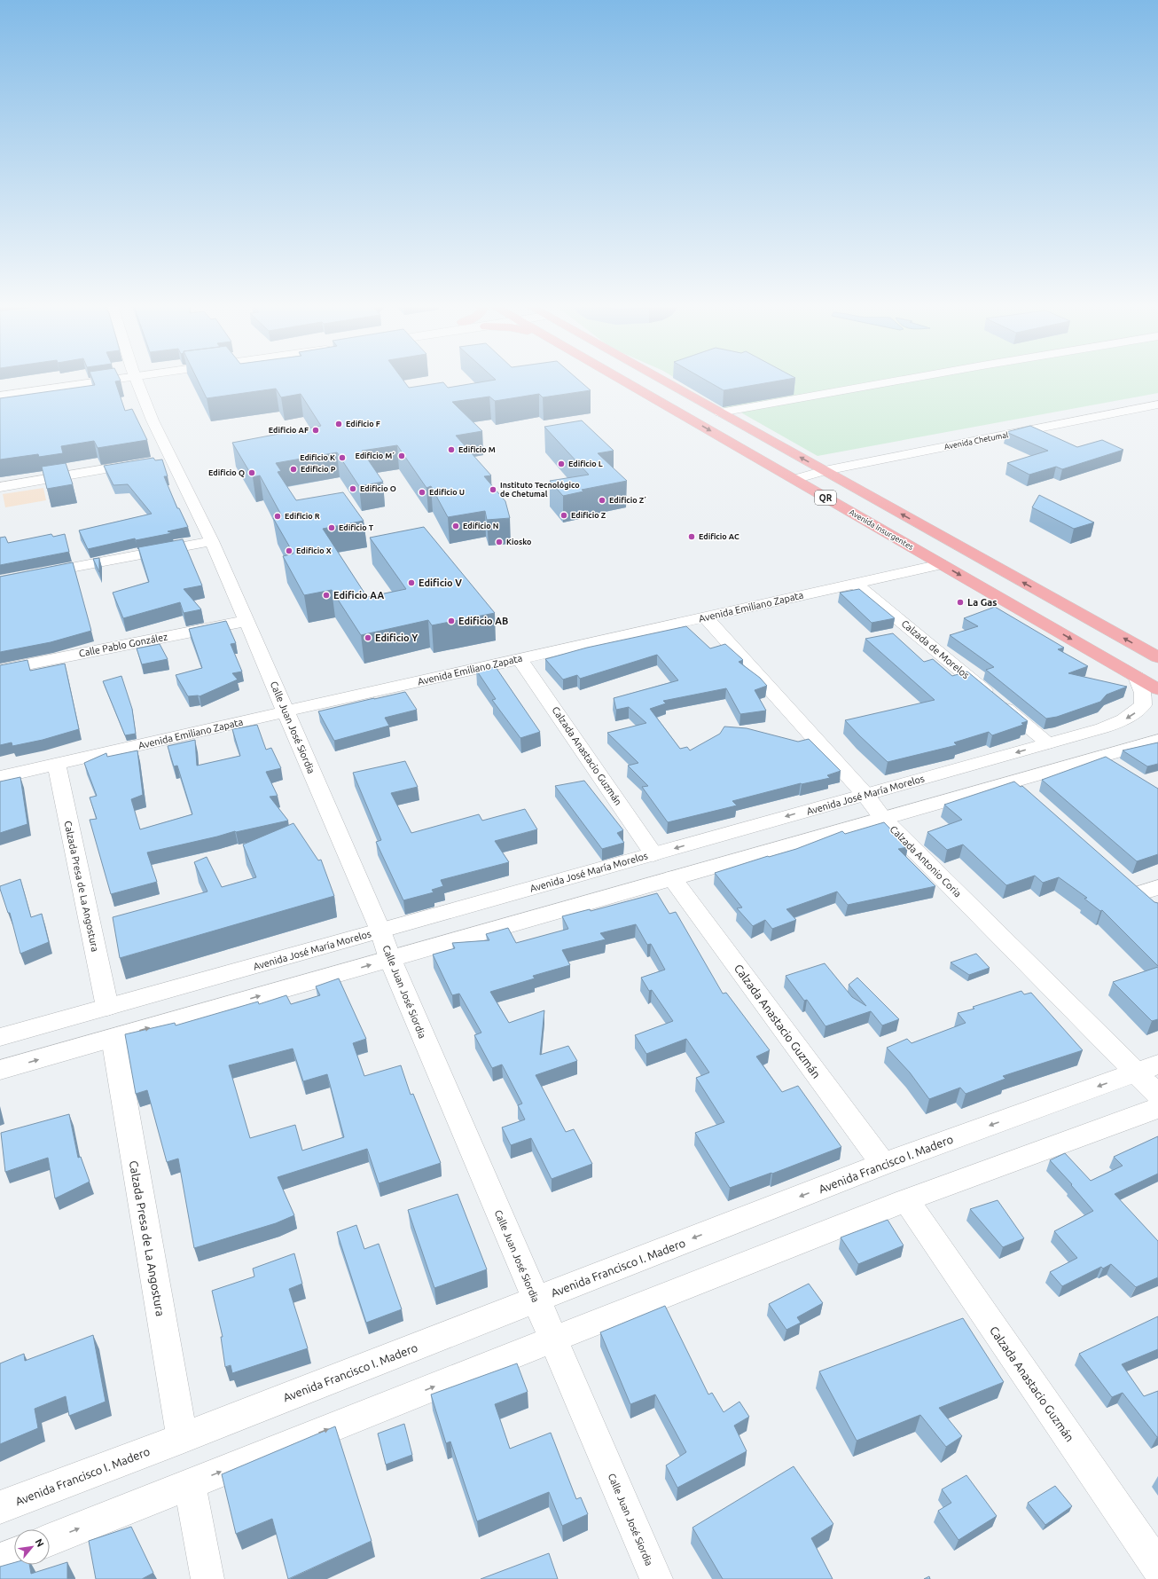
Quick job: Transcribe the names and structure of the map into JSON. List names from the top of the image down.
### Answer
{
  "streets": {
    "main road": ["QR", "Avenida Insurgentes"],
    "street": [
      "Avenida Chetumal",
      "Avenida Emiliano Zapata",
      "Calle Pablo González",
      "Calzada de Morelos",
      "Calle Juan José Siordia",
      "Calzada Anastacio Guzmán",
      "Avenida José María Morelos",
      "Calzada Antonio Coria",
      "Calzada Presa de La Angostura",
      "Avenida Francisco I. Madero"
    ]
  },
  "crossings": [
    ["Avenida Chetumal", "QR"],
    ["Avenida Chetumal", "Avenida Insurgentes"],
    ["Avenida Insurgentes", "Avenida Emiliano Zapata"],
    ["Avenida Insurgentes", "Avenida José María Morelos"],
    ["Avenida Emiliano Zapata", "Calzada de Morelos"],
    ["Avenida Emiliano Zapata", "Calle Juan José Siordia"],
    ["Avenida Emiliano Zapata", "Calzada Anastacio Guzmán"],
    ["Avenida Emiliano Zapata", "Calzada Antonio Coria"],
    ["Avenida Emiliano Zapata", "Calzada Presa de La Angostura"],
    ["Calle Pablo González", "Calle Juan José Siordia"],
    ["Calzada de Morelos", "Avenida José María Morelos"],
    ["Calle Juan José Siordia", "Avenida José María Morelos"],
    ["Calle Juan José Siordia", "Avenida Francisco I. Madero"],
    ["Calzada Anastacio Guzmán", "Avenida José María Morelos"],
    ["Calzada Anastacio Guzmán", "Avenida Francisco I. Madero"],
    ["Avenida José María Morelos", "Calzada Antonio Coria"],
    ["Avenida José María Morelos", "Calzada Presa de La Angostura"],
    ["Calzada Antonio Coria", "Avenida Francisco I. Madero"],
    ["Calzada Presa de La Angostura", "Avenida Francisco I. Madero"]
  ],
  "places": [
    "Edificio F",
    "Edificio AF",
    "Edificio M",
    "Edificio M´",
    "Edificio K",
    "Edificio L",
    "Edificio P",
    "Edificio Q",
    "Edificio O",
    "Instituto Tecnológico de Chetumal",
    "Edificio U",
    "Edificio Z´",
    "Edificio Z",
    "Edificio R",
    "Edificio N",
    "Edificio T",
    "Edificio AC",
    "Kiosko",
    "Edificio X",
    "Edificio V",
    "Edificio AA",
    "La Gas",
    "Edificio AB",
    "Edificio Y"
  ],
  "north": "top right"
}
